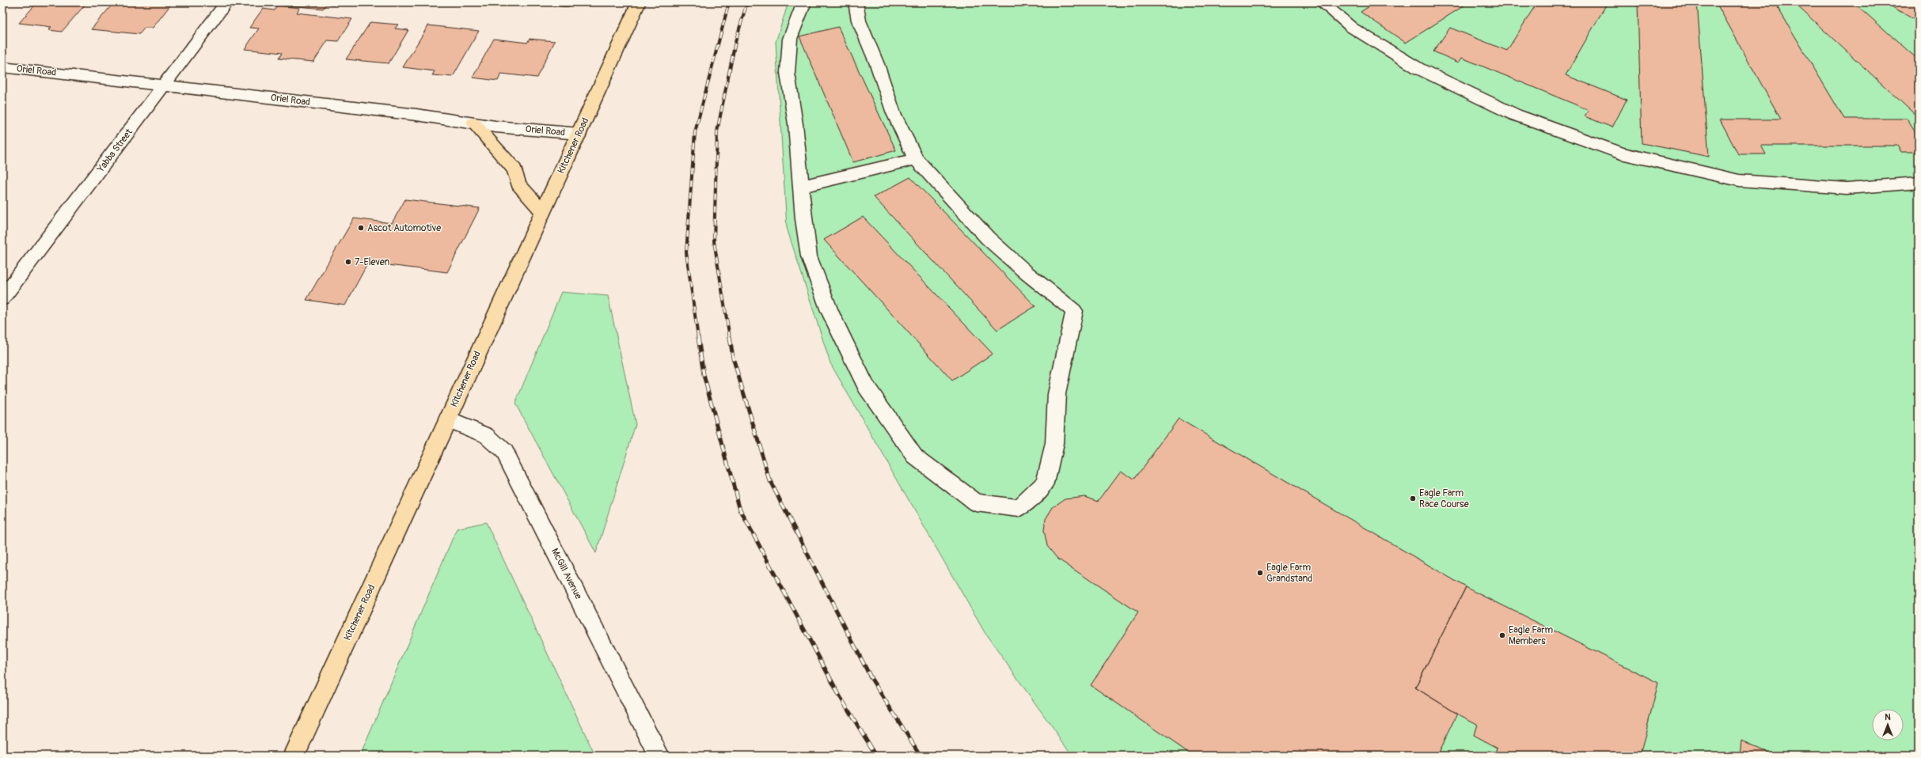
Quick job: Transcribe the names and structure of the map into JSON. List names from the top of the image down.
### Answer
{
  "streets": {
    "main road": ["Kitchener Road"],
    "street": ["Oriel Road", "Yabba Street", "McGill Avenue"]
  },
  "crossings": [
    ["Oriel Road", "Kitchener Road"],
    ["Oriel Road", "Yabba Street"],
    ["Kitchener Road", "McGill Avenue"]
  ],
  "places": [
    "Ascot Automotive",
    "7-Eleven",
    "Eagle Farm Race Course",
    "Eagle Farm Grandstand",
    "Eagle Farm Members"
  ],
  "north": "top"
}
